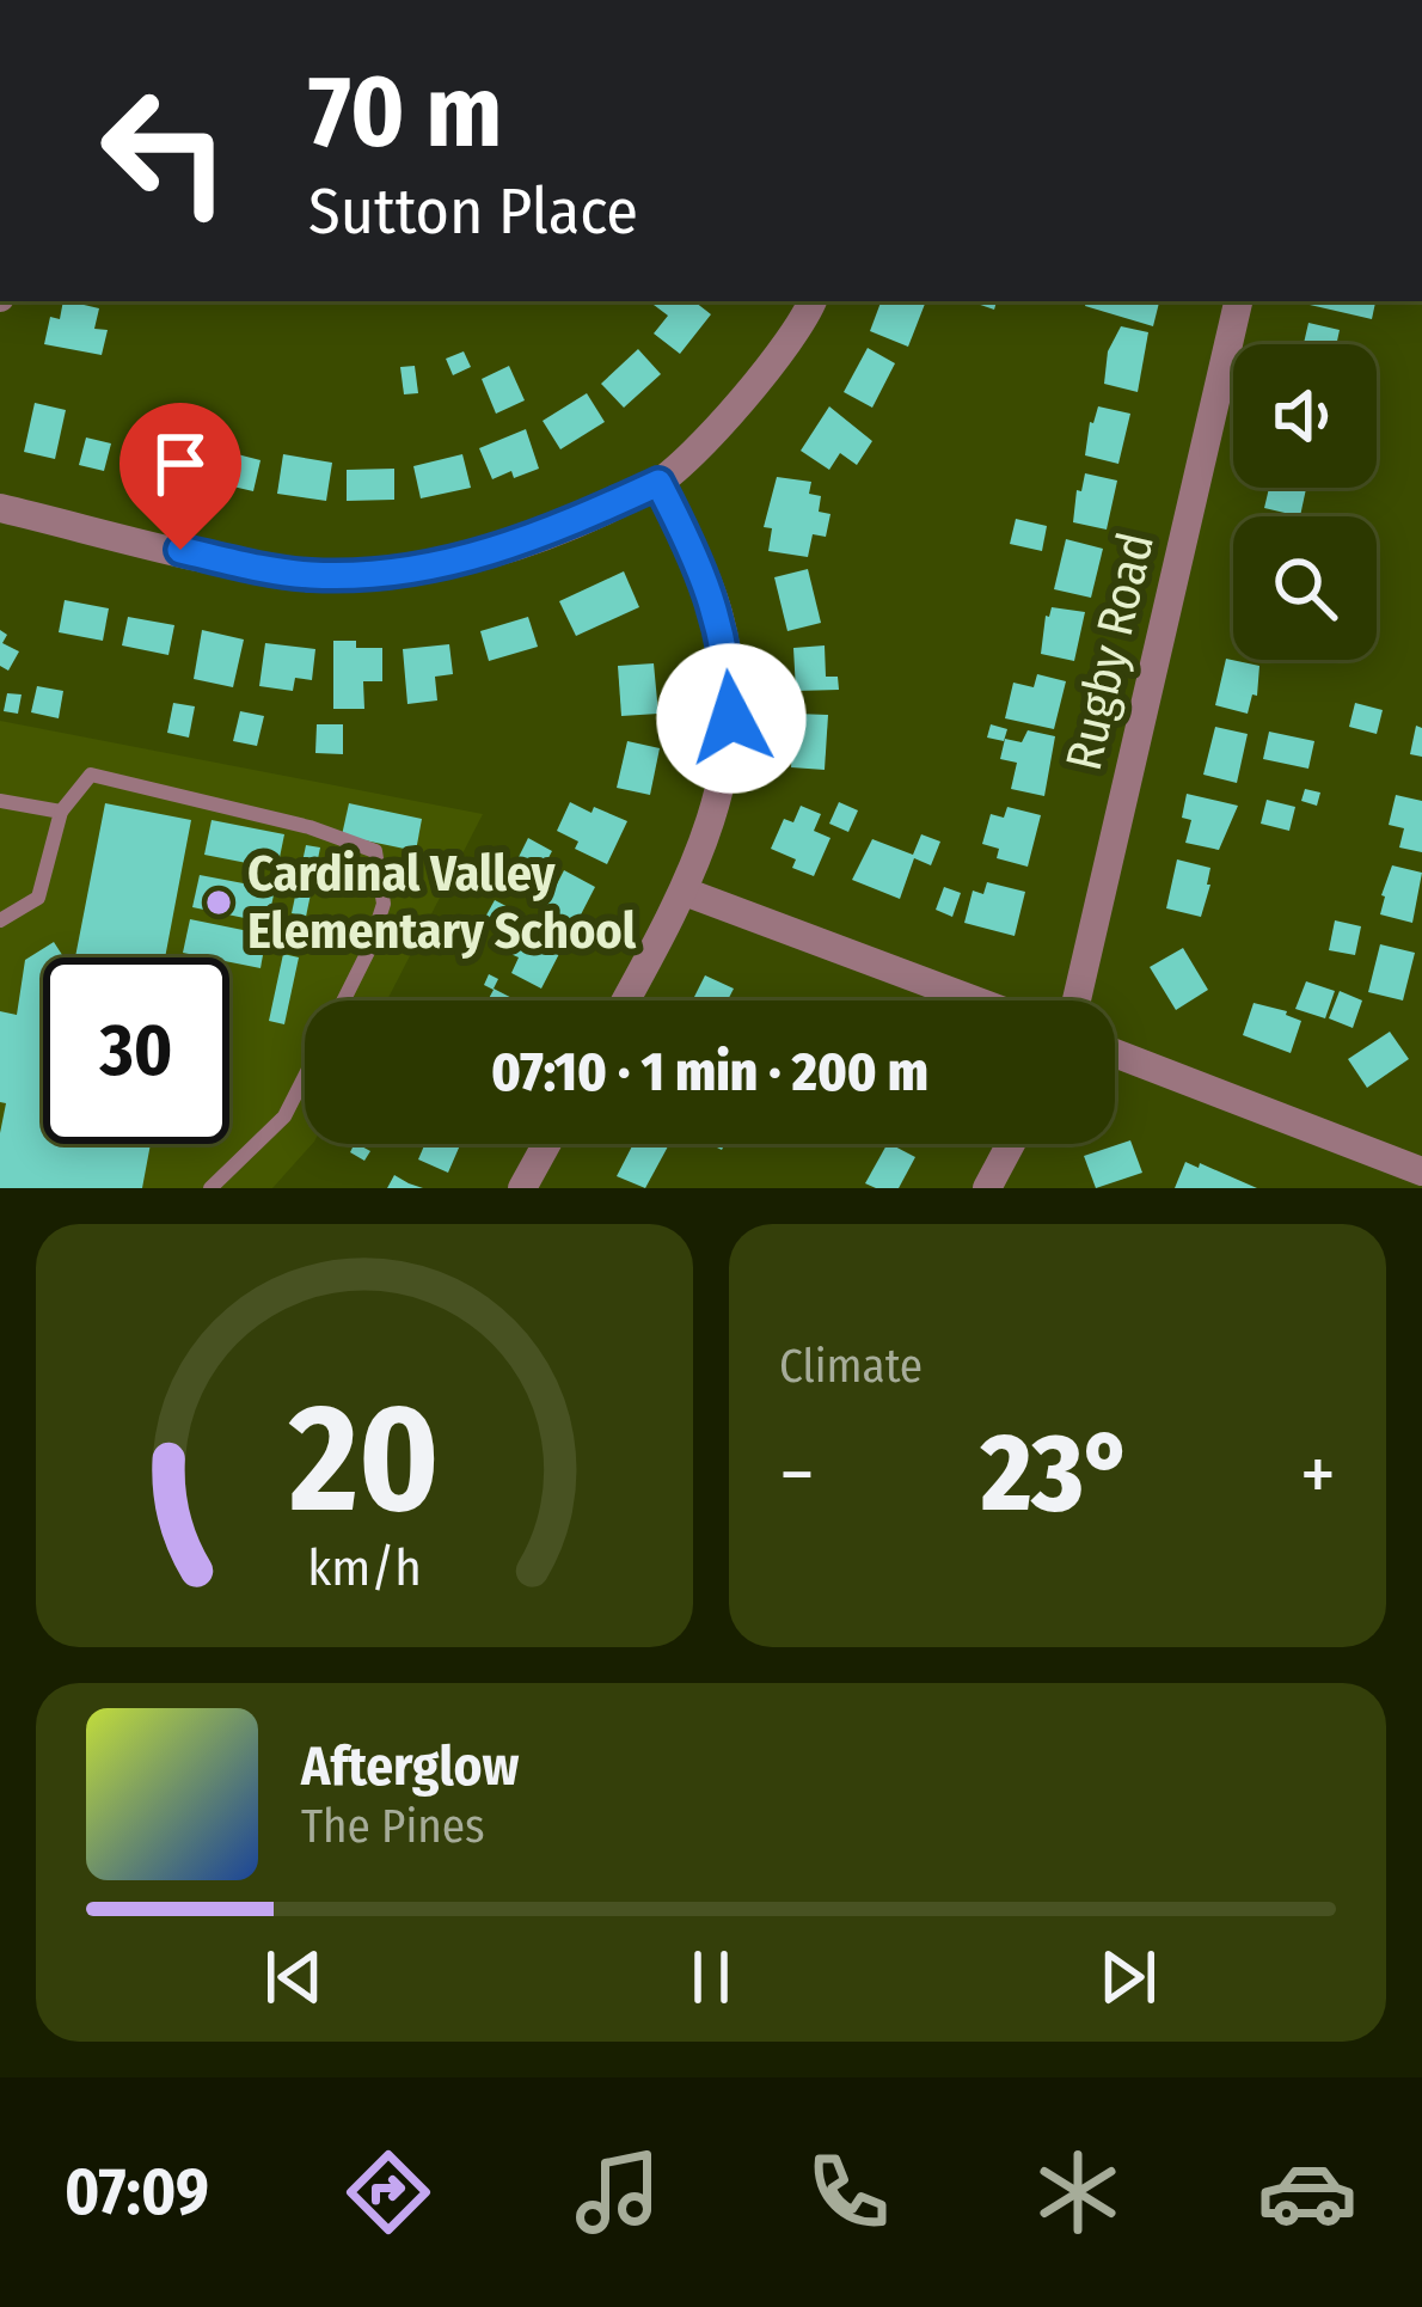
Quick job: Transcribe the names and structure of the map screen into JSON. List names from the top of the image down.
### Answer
{
  "streets": {
    "street": ["Rugby Road"]
  },
  "places": ["Cardinal Valley Elementary School"],
  "page": {
    "turn": ["70 m", "Sutton Place"],
    "limit": "30",
    "trip": "07:10 · 1 min · 200 m",
    "tile": "Climate",
    "heat": ["−", "23°", "+"],
    "song": ["Afterglow", "The Pines"],
    "tabs": "07:09",
    "gauge": ["20", "km/h"]
  }
}
